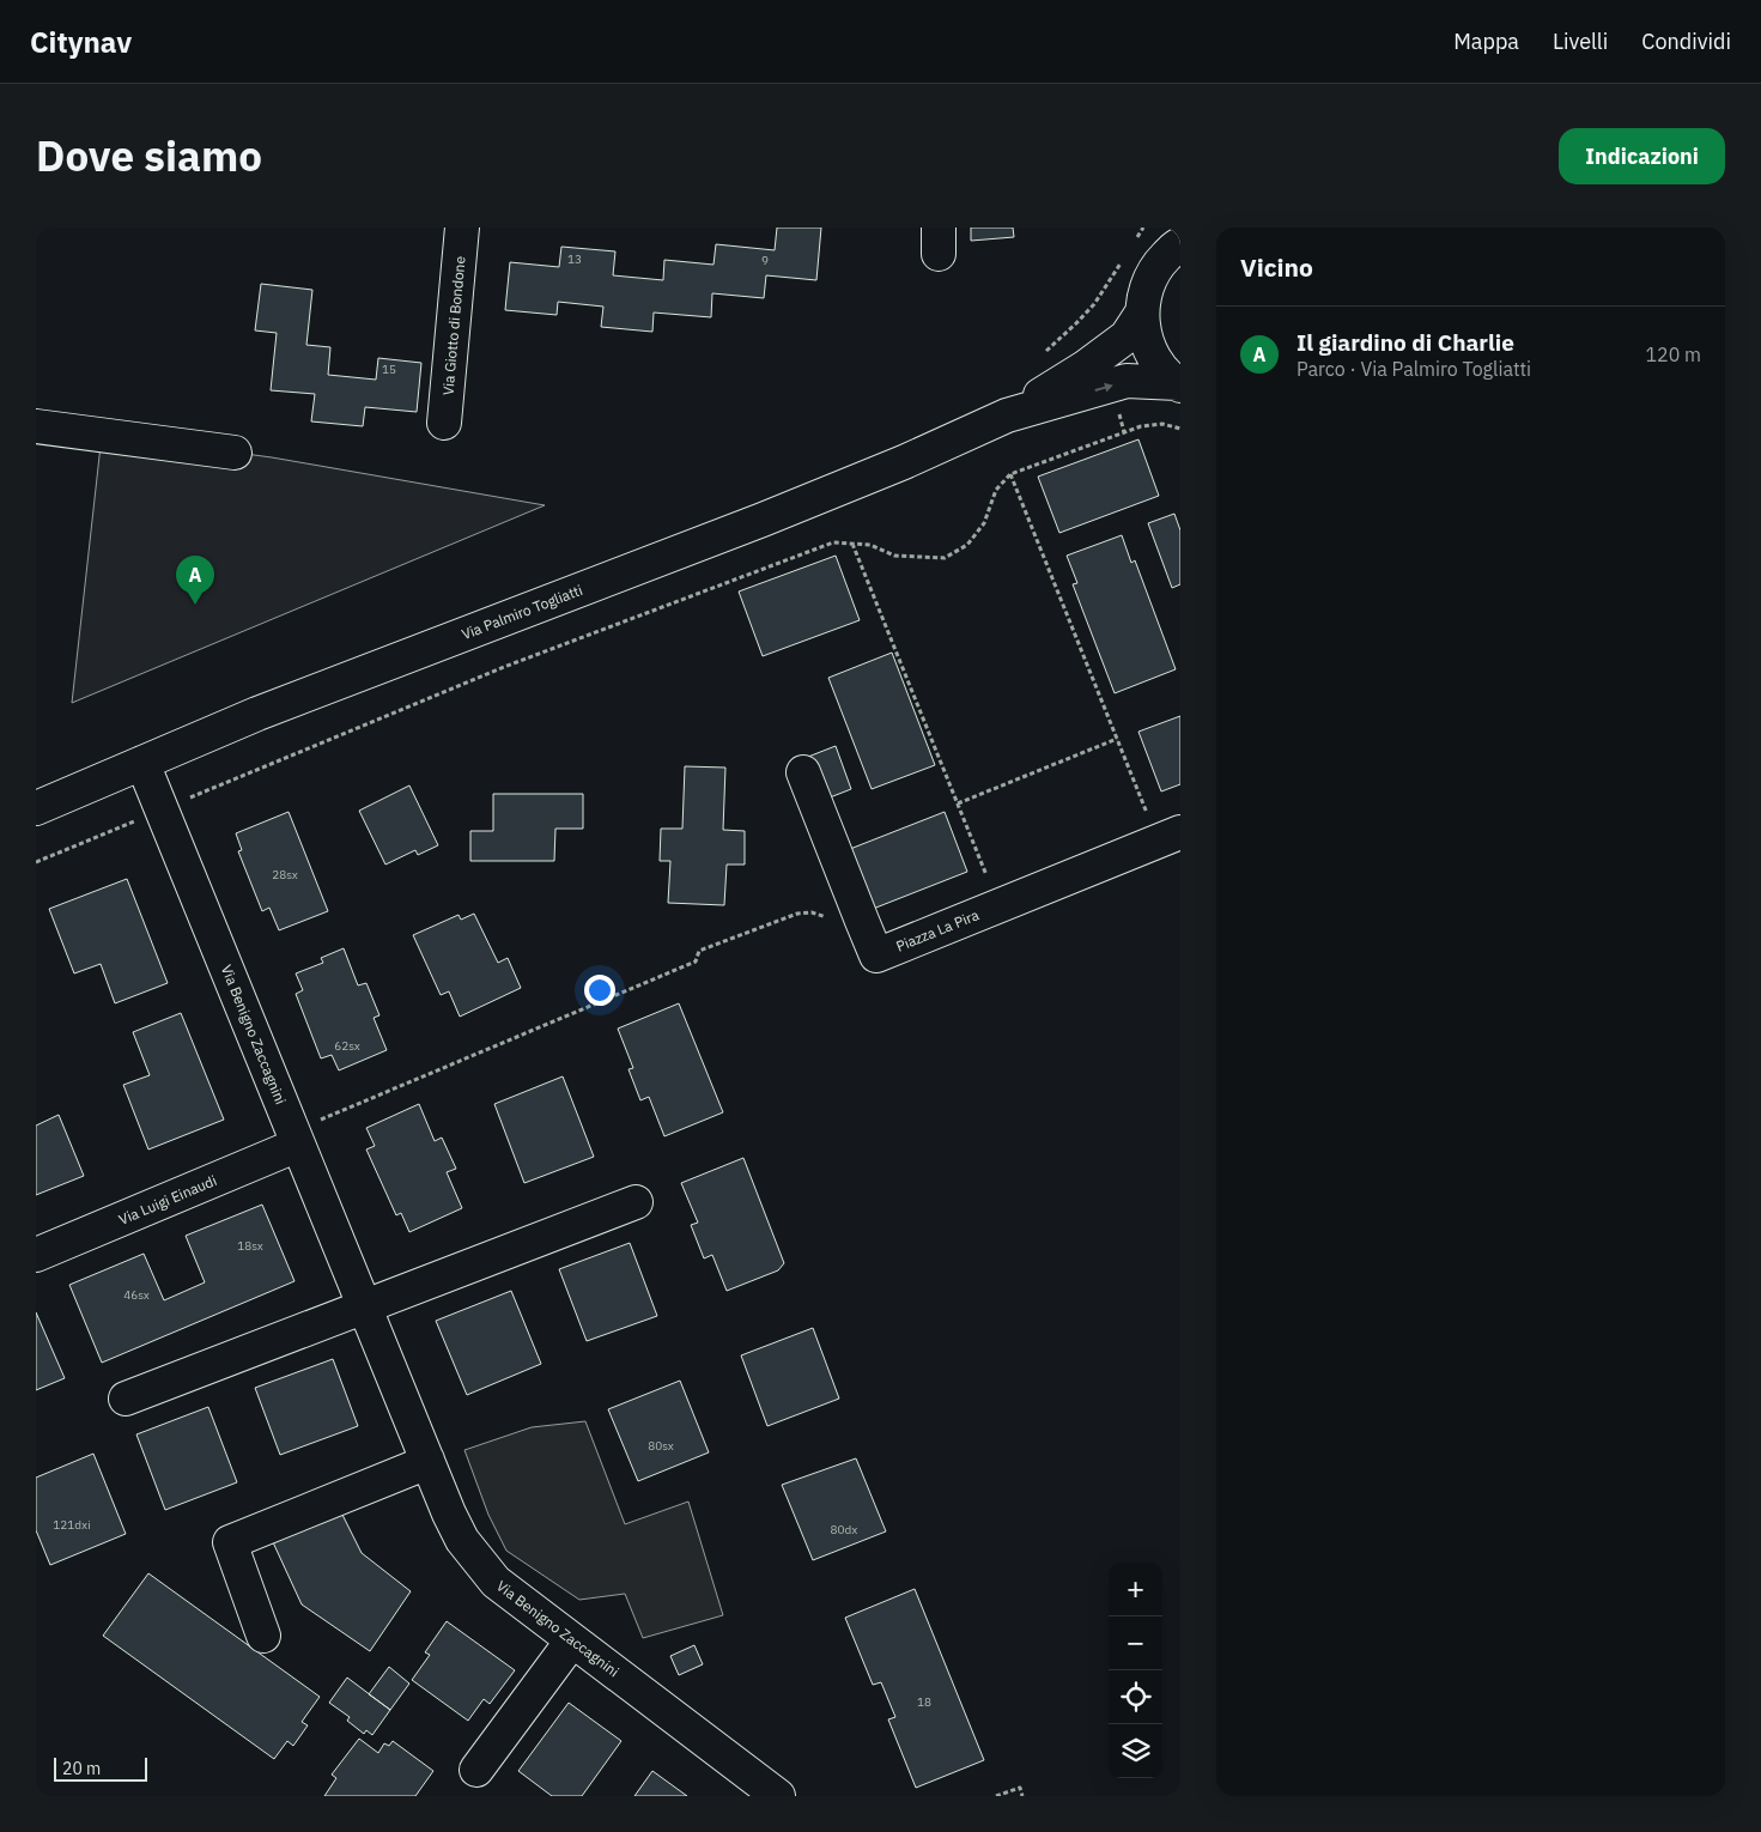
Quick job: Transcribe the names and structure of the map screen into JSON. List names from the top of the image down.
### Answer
{
  "streets": {
    "street": [
      "Via Giotto di Bondone",
      "Via Palmiro Togliatti",
      "Piazza La Pira",
      "Via Benigno Zaccagnini",
      "Via Luigi Einaudi"
    ]
  },
  "crossings": [
    ["Via Palmiro Togliatti", "Via Benigno Zaccagnini"],
    ["Via Benigno Zaccagnini", "Via Luigi Einaudi"]
  ],
  "house_numbers": [
    "13",
    "9",
    "15",
    "28sx",
    "62sx",
    "18sx",
    "46sx",
    "80sx",
    "121dxi",
    "80dx",
    "18"
  ],
  "scale_bar": "20 m",
  "page": {
    "header": "Citynav",
    "nav": ["Mappa", "Livelli", "Condividi"],
    "title": "Dove siamo",
    "buttons": "Indicazioni",
    "heading": "Vicino",
    "list": [
      {
        "mark": "A",
        "name": "Il giardino di Charlie",
        "note": "Parco · Via Palmiro Togliatti",
        "value": "120 m"
      }
    ],
    "pins": "A",
    "map_buttons": ["+", "−"],
    "scale": "20 m"
  }
}
